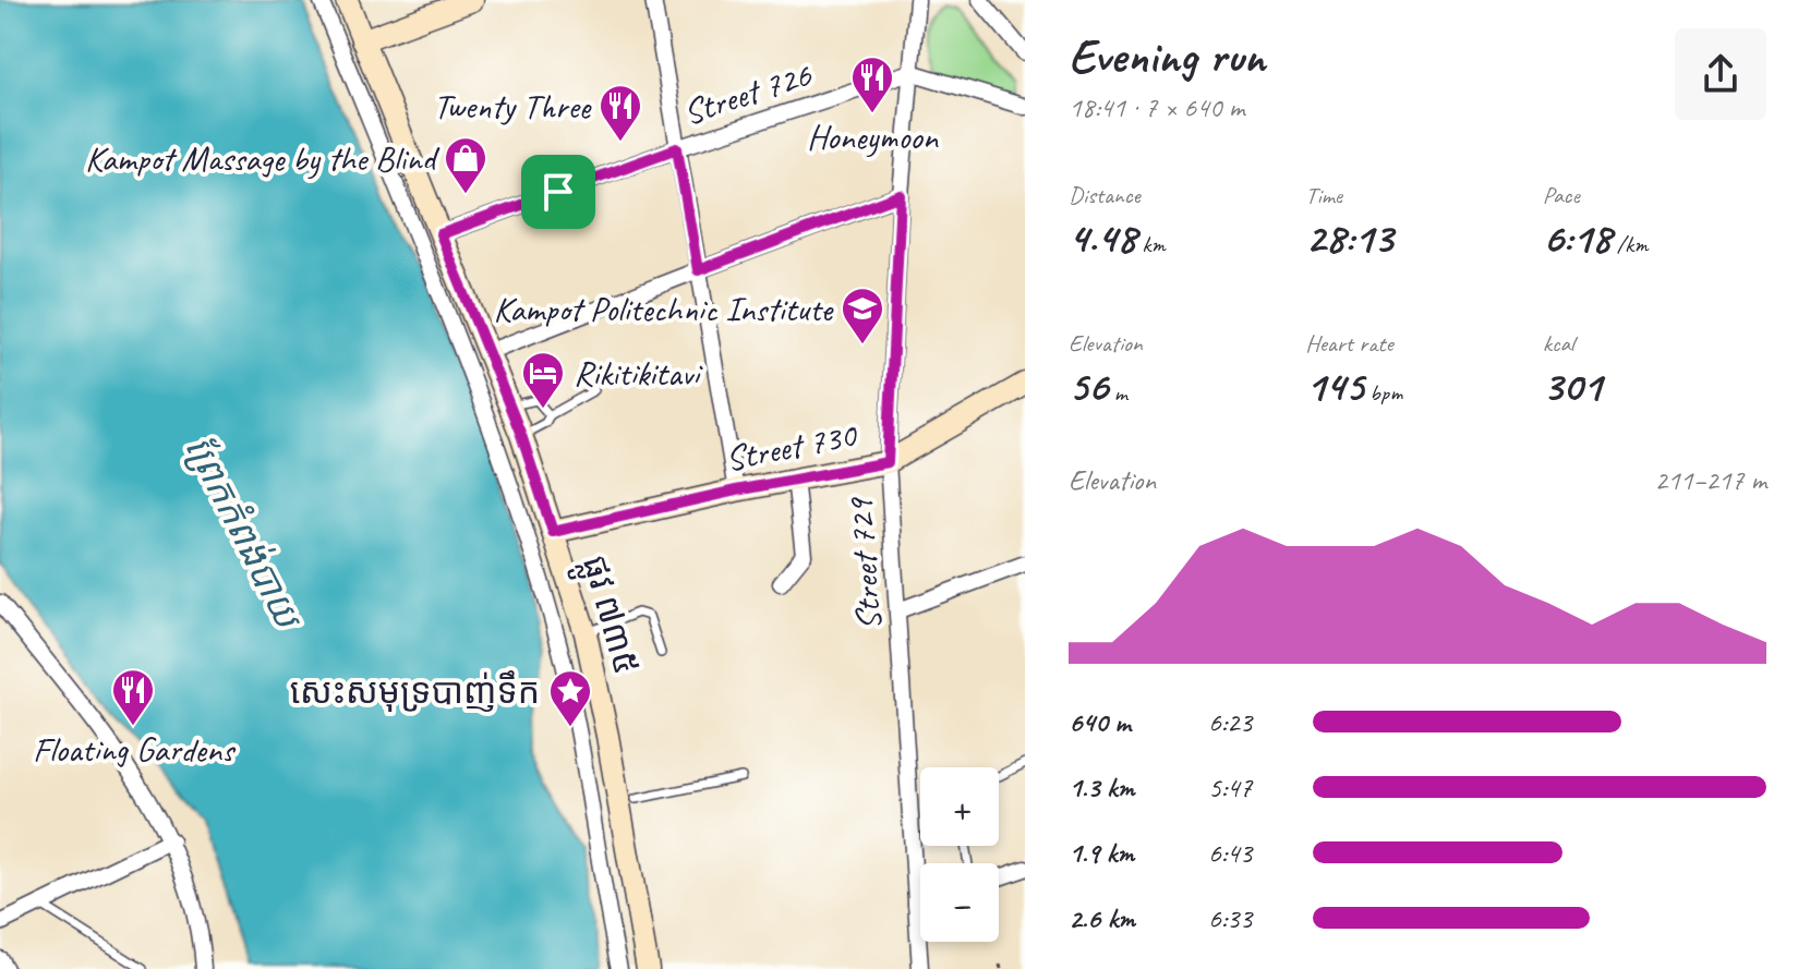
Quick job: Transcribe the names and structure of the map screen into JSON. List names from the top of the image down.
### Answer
{
  "streets": {
    "street": [
      "Street 726",
      "Street 730",
      "Street 729",
      "ផ្លូវ ៧៣៥"
    ]
  },
  "crossings": [
    ["Street 726", "Street 729"],
    ["Street 726", "ផ្លូវ ៧៣៥"],
    ["Street 730", "Street 729"],
    ["Street 730", "ផ្លូវ ៧៣៥"]
  ],
  "water": ["ព្រែកកំពង់បាយ"],
  "places": {
    "restaurant": ["Honeymoon", "Twenty Three", "Floating Gardens"],
    "shop": ["Kampot Massage by the Blind"],
    "school or university": ["Kampot Politechnic Institute"],
    "hotel": ["Rikitikitavi"],
    "place": ["សេះសមុទ្របាញ់ទឹក"]
  },
  "page": {
    "heading": ["Evening run", "18:41 · 7 × 640 m"],
    "stats": [
      ["Distance", "4.48 km"],
      ["Time", "28:13"],
      ["Pace", "6:18 /km"],
      ["Elevation", "56 m"],
      ["Heart rate", "145 bpm"],
      ["kcal", "301"]
    ],
    "chart": ["Elevation", "211–217 m"],
    "list": [
      {
        "name": "640 m",
        "note": "6:23"
      },
      {
        "name": "1.3 km",
        "note": "5:47"
      },
      {
        "name": "1.9 km",
        "note": "6:43"
      },
      {
        "name": "2.6 km",
        "note": "6:33"
      }
    ],
    "map_buttons": ["+", "−"]
  }
}
